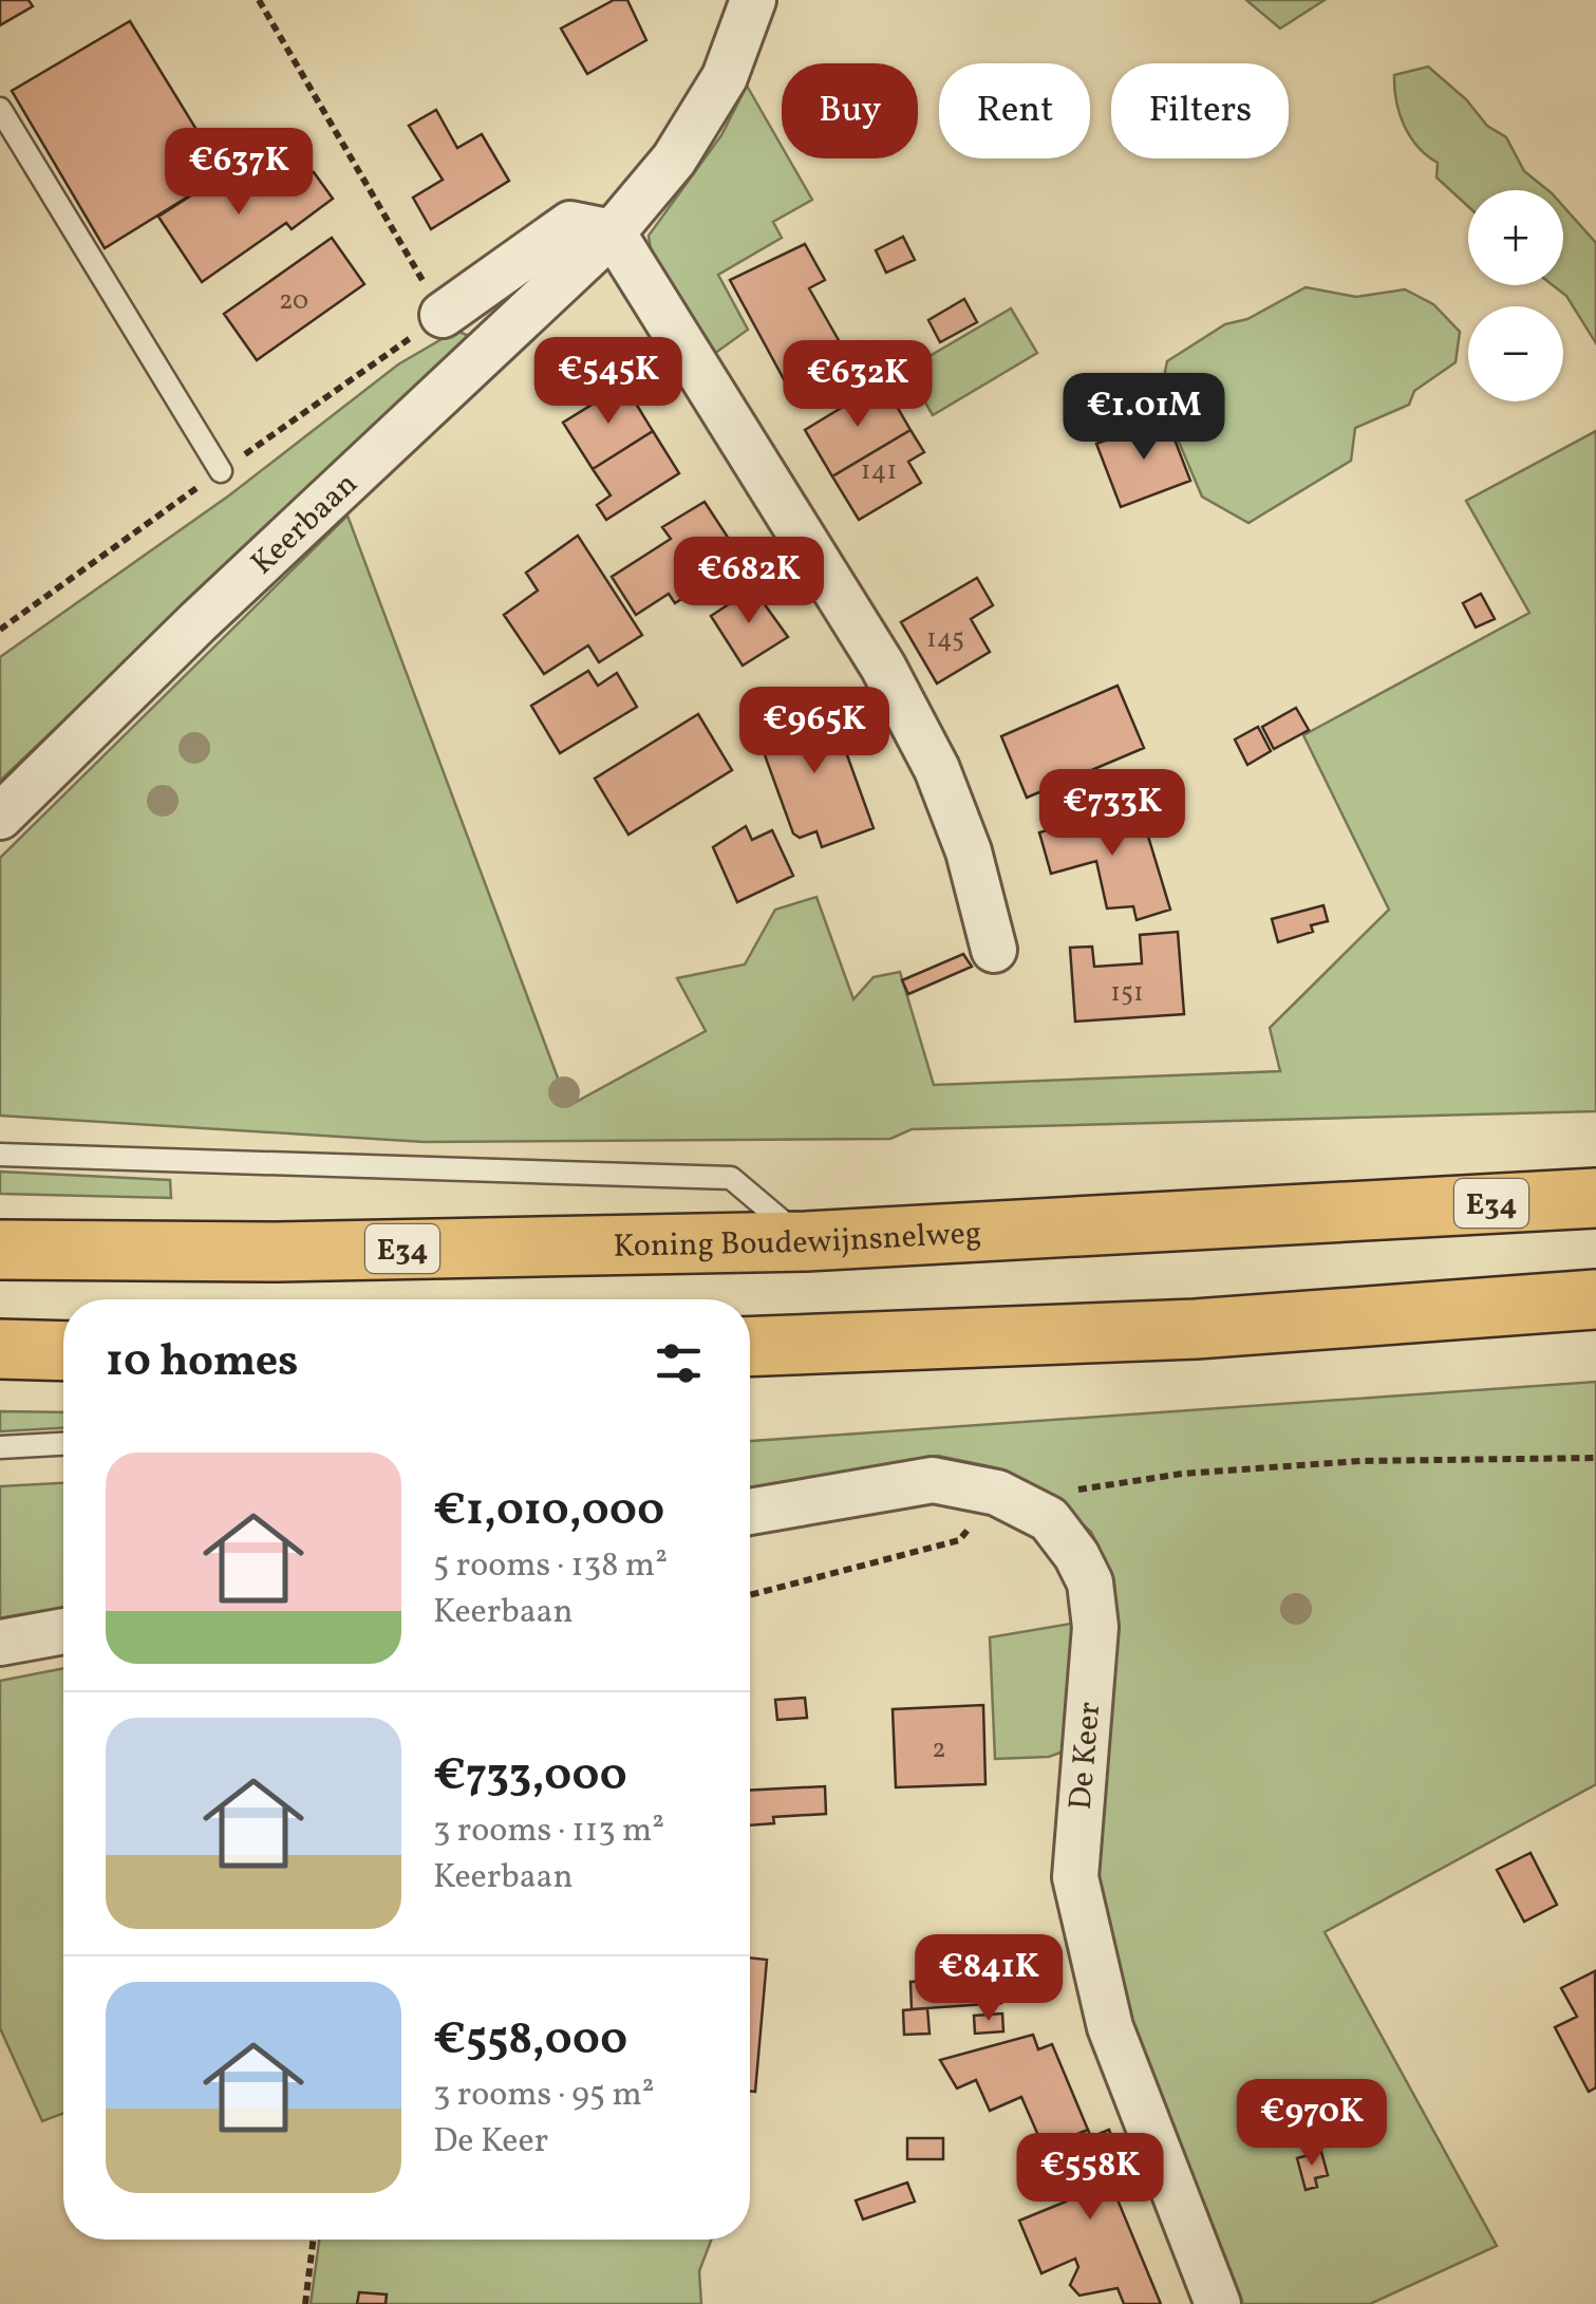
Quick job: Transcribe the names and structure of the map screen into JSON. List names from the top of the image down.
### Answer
{
  "streets": {
    "highway": ["E34", "Koning Boudewijnsnelweg"],
    "street": ["Keerbaan", "De Keer"]
  },
  "house_numbers": [
    "20",
    "141",
    "145",
    "151",
    "2"
  ],
  "page": {
    "chip": ["Buy", "Rent", "Filters"],
    "price": [
      "€637K",
      "€545K",
      "€632K",
      "€1.01M",
      "€682K",
      "€965K",
      "€733K",
      "€841K",
      "€970K",
      "€558K"
    ],
    "map_buttons": ["+", "−"],
    "heading": "10 homes",
    "list": [
      {
        "name": "€1,010,000",
        "note": "5 rooms · 138 m² · Keerbaan"
      },
      {
        "name": "€733,000",
        "note": "3 rooms · 113 m² · Keerbaan"
      },
      {
        "name": "€558,000",
        "note": "3 rooms · 95 m² · De Keer"
      }
    ]
  }
}
